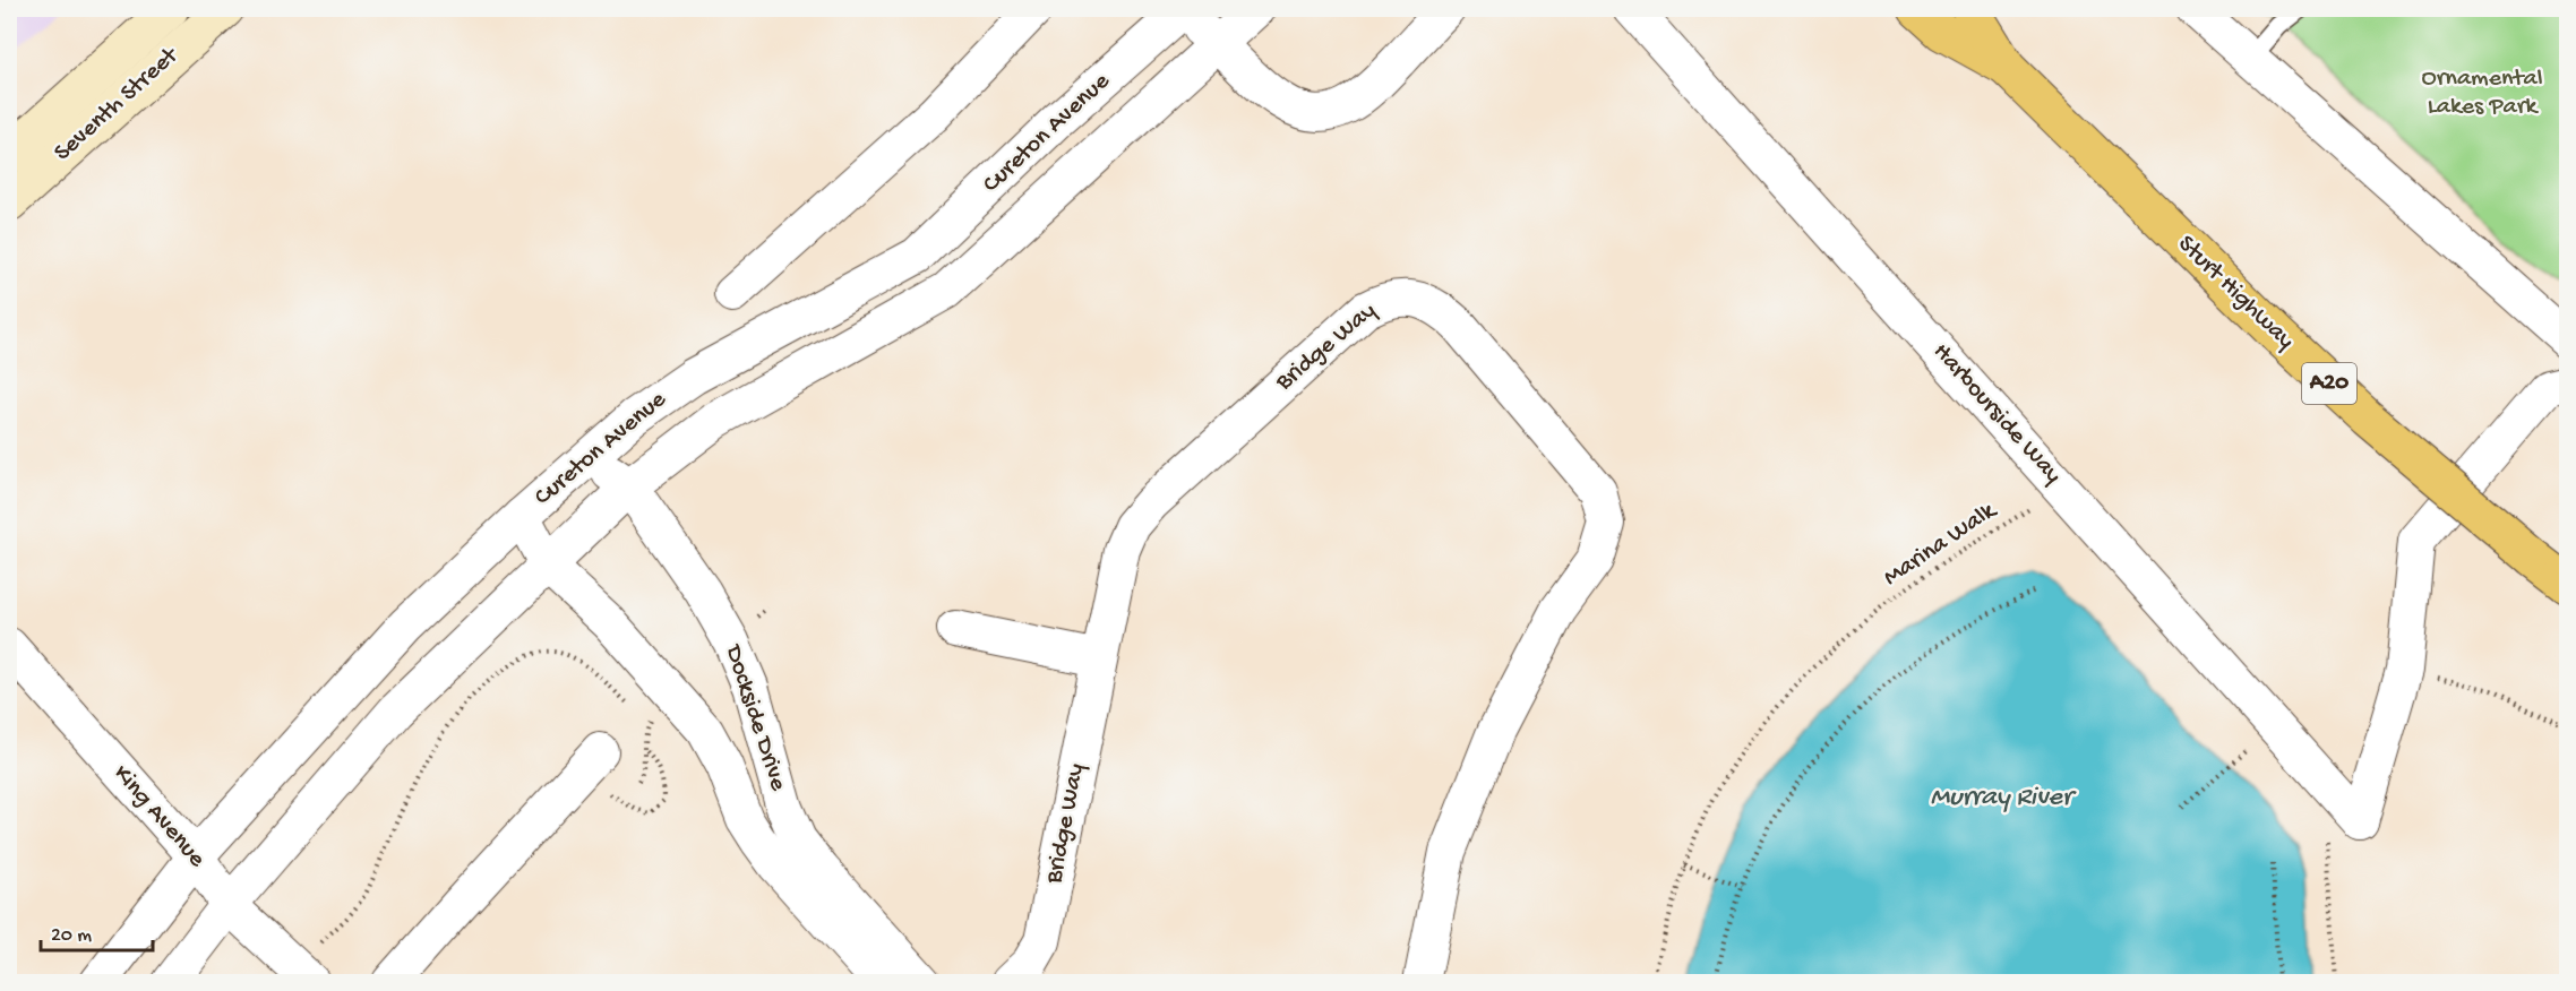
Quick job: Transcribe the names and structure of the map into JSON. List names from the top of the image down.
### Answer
{
  "streets": {
    "highway": ["Sturt Highway", "A20"],
    "main road": ["Seventh Street"],
    "street": [
      "Cureton Avenue",
      "Bridge Way",
      "Harbourside Way",
      "Dockside Drive",
      "King Avenue"
    ],
    "path": ["Marina Walk"]
  },
  "crossings": [
    ["Cureton Avenue", "Dockside Drive"],
    ["Cureton Avenue", "King Avenue"]
  ],
  "water": ["Murray River"],
  "parks": ["Ornamental Lakes Park"],
  "scale_bar": "20 m"
}
